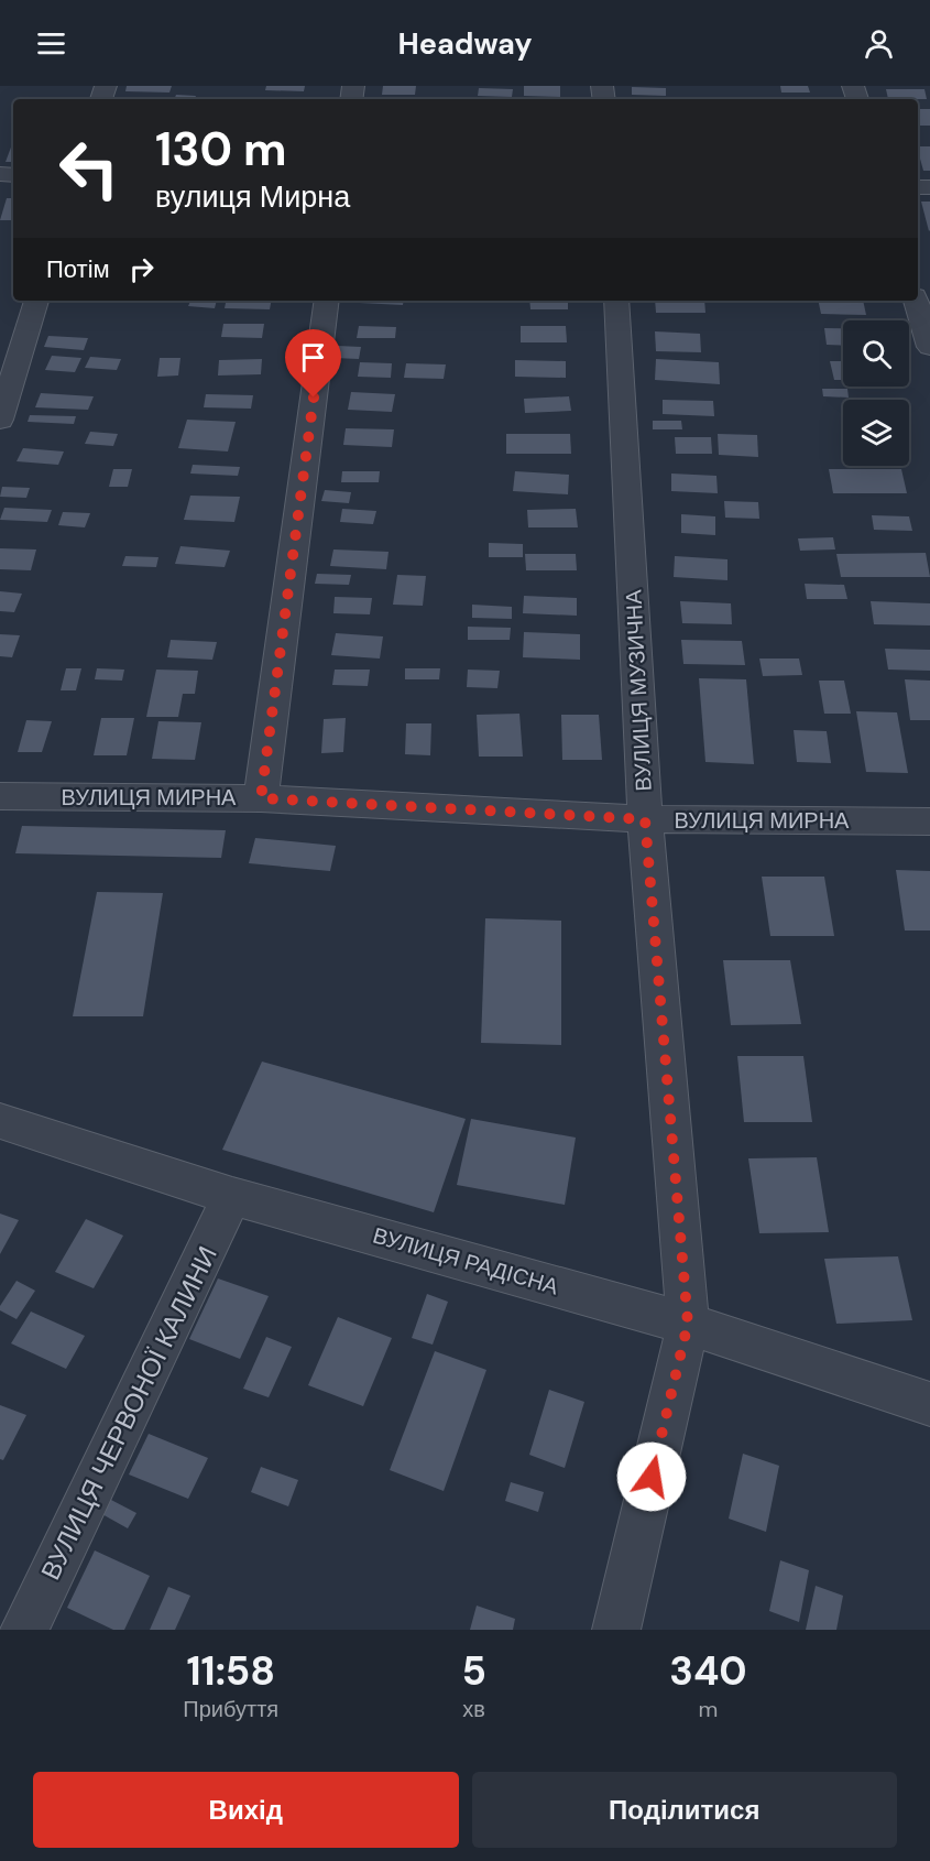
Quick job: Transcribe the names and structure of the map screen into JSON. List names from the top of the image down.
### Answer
{
  "streets": {
    "street": [
      "ВУЛИЦЯ МУЗИЧНА",
      "ВУЛИЦЯ МИРНА",
      "ВУЛИЦЯ РАДІСНА",
      "ВУЛИЦЯ ЧЕРВОНОЇ КАЛИНИ"
    ]
  },
  "crossings": [
    ["ВУЛИЦЯ МУЗИЧНА", "ВУЛИЦЯ МИРНА"],
    ["ВУЛИЦЯ МУЗИЧНА", "ВУЛИЦЯ РАДІСНА"],
    ["ВУЛИЦЯ РАДІСНА", "ВУЛИЦЯ ЧЕРВОНОЇ КАЛИНИ"]
  ],
  "page": {
    "header": "Headway",
    "turn": ["130 m", "вулиця Мирна"],
    "then": "Потім",
    "eta": [
      "11:58",
      "Прибуття",
      "5",
      "хв",
      "340",
      "m"
    ],
    "buttons": ["Вихід", "Поділитися"]
  }
}
